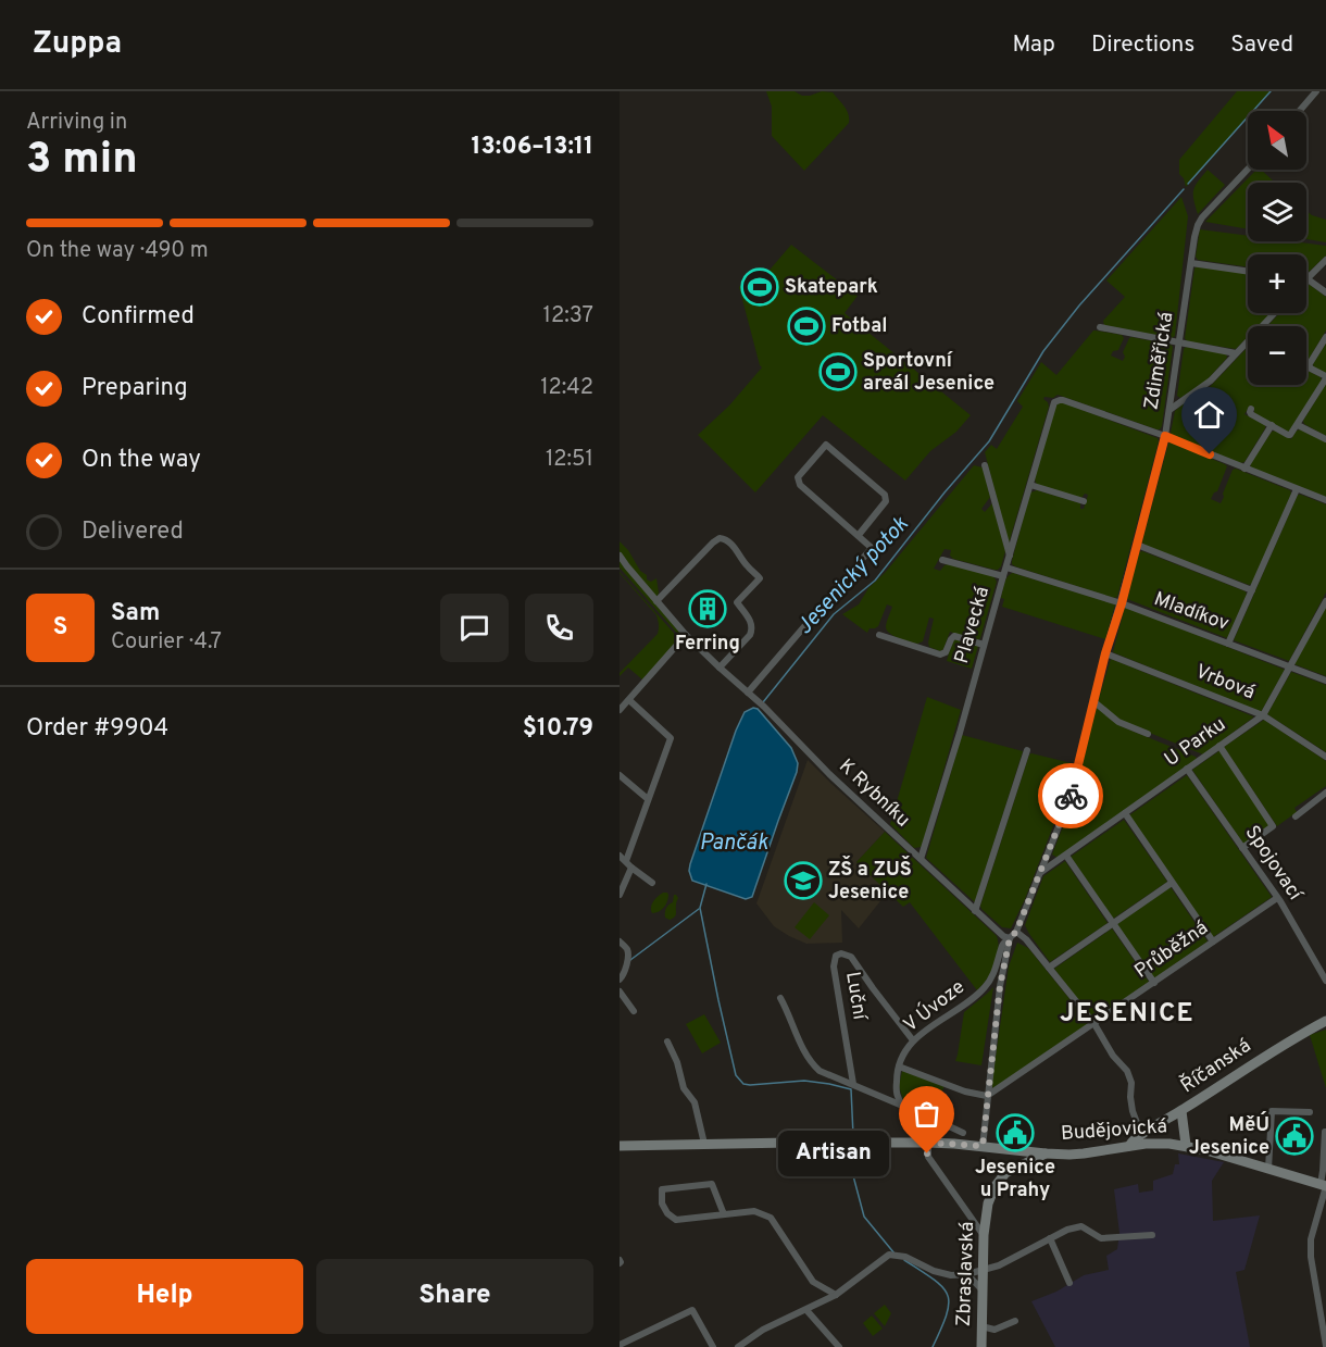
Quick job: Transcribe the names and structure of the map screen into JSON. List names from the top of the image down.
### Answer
{
  "streets": {
    "main road": ["Říčanská", "Budějovická", "Zbraslavská"],
    "street": [
      "Zdiměřická",
      "Mladíkov",
      "Plavecká",
      "Vrbová",
      "U Parku",
      "K Rybníku",
      "Spojovací",
      "Průběžná",
      "Luční",
      "V Úvoze"
    ]
  },
  "crossings": [
    ["Zdiměřická", "Mladíkov"],
    ["Zdiměřická", "Plavecká"],
    ["Zdiměřická", "Vrbová"],
    ["Zdiměřická", "U Parku"],
    ["Mladíkov", "Plavecká"],
    ["Mladíkov", "U Parku"],
    ["Plavecká", "K Rybníku"],
    ["Vrbová", "U Parku"],
    ["U Parku", "Spojovací"],
    ["K Rybníku", "V Úvoze"],
    ["Spojovací", "Průběžná"],
    ["Luční", "V Úvoze"],
    ["Říčanská", "Budějovická"],
    ["Budějovická", "Zbraslavská"]
  ],
  "districts": ["JESENICE"],
  "water": ["Jesenický potok", "Pančák"],
  "places": {
    "sports": ["Skatepark", "Fotbal", "Sportovní areál Jesenice"],
    "building": ["Ferring"],
    "school or university": ["ZŠ a ZUŠ Jesenice"],
    "public building": ["Jesenice u Prahy", "MěÚ Jesenice"],
    "other": ["Artisan"]
  },
  "north": "top left",
  "page": {
    "header": "Zuppa",
    "nav": ["Map", "Directions", "Saved"],
    "heading": ["3 min", "Arriving in", "13:06–13:11"],
    "panel": [
      "Sam",
      "Courier · 4.7",
      "Order #9904",
      "$10.79"
    ],
    "map_buttons": ["+", "−"],
    "bar": "On the way · 490 m",
    "list": [
      ["Confirmed", "12:37"],
      ["Preparing", "12:42"],
      ["On the way", "12:51"],
      "Delivered"
    ],
    "round": "S",
    "bubble": "Artisan",
    "buttons": ["Help", "Share"]
  }
}
